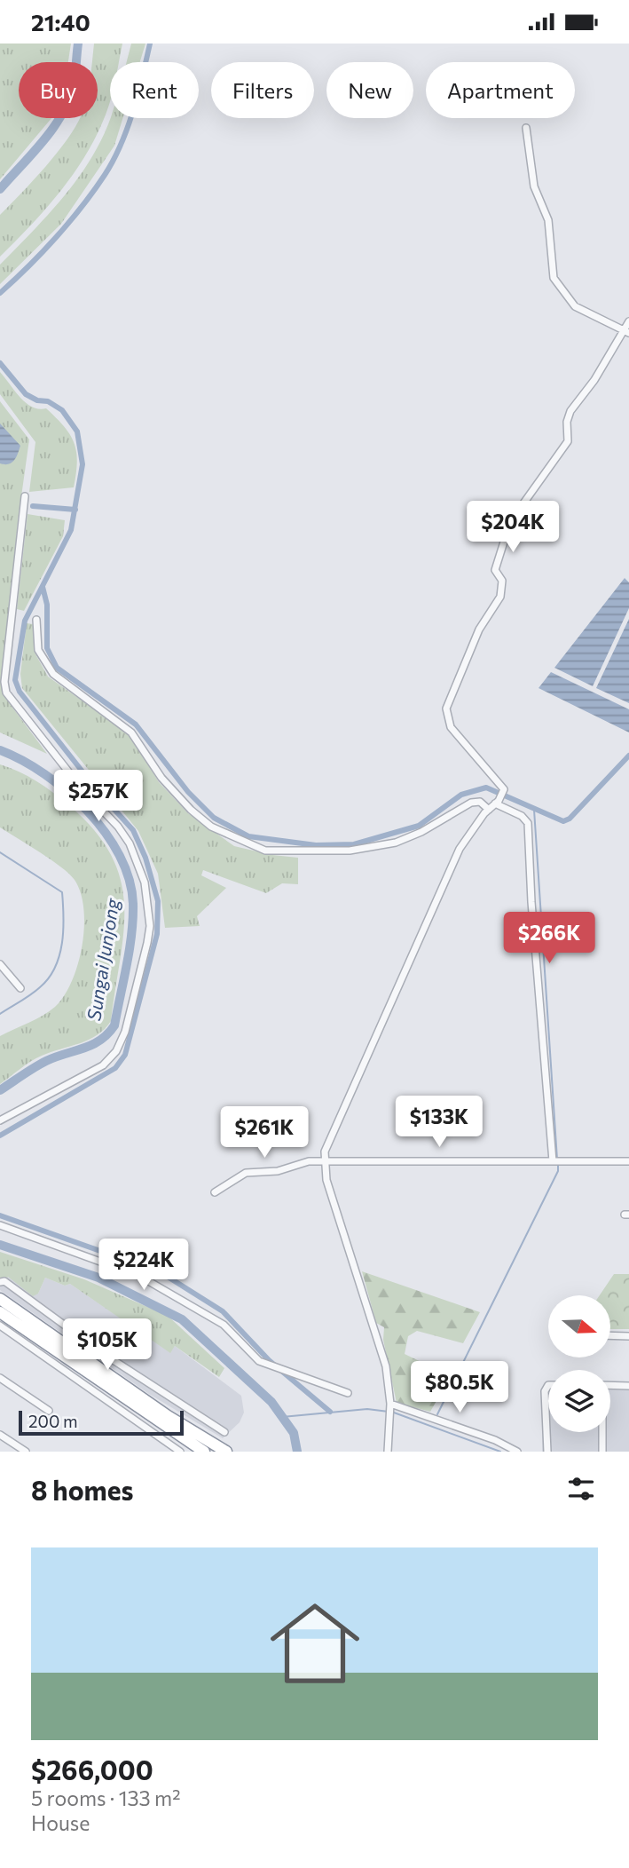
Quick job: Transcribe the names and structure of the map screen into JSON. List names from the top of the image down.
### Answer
{
  "water": ["Sungai Junjong"],
  "scale_bar": "200 m",
  "north": "right",
  "page": {
    "status": "21:40",
    "chip": [
      "Buy",
      "Rent",
      "Filters",
      "New",
      "Apartment"
    ],
    "price": [
      "$204K",
      "$257K",
      "$266K",
      "$133K",
      "$261K",
      "$224K",
      "$105K",
      "$80.5K"
    ],
    "scale": "200 m",
    "heading": "8 homes",
    "list": [
      {
        "name": "$266,000",
        "note": "5 rooms · 133 m² · House"
      }
    ]
  }
}
